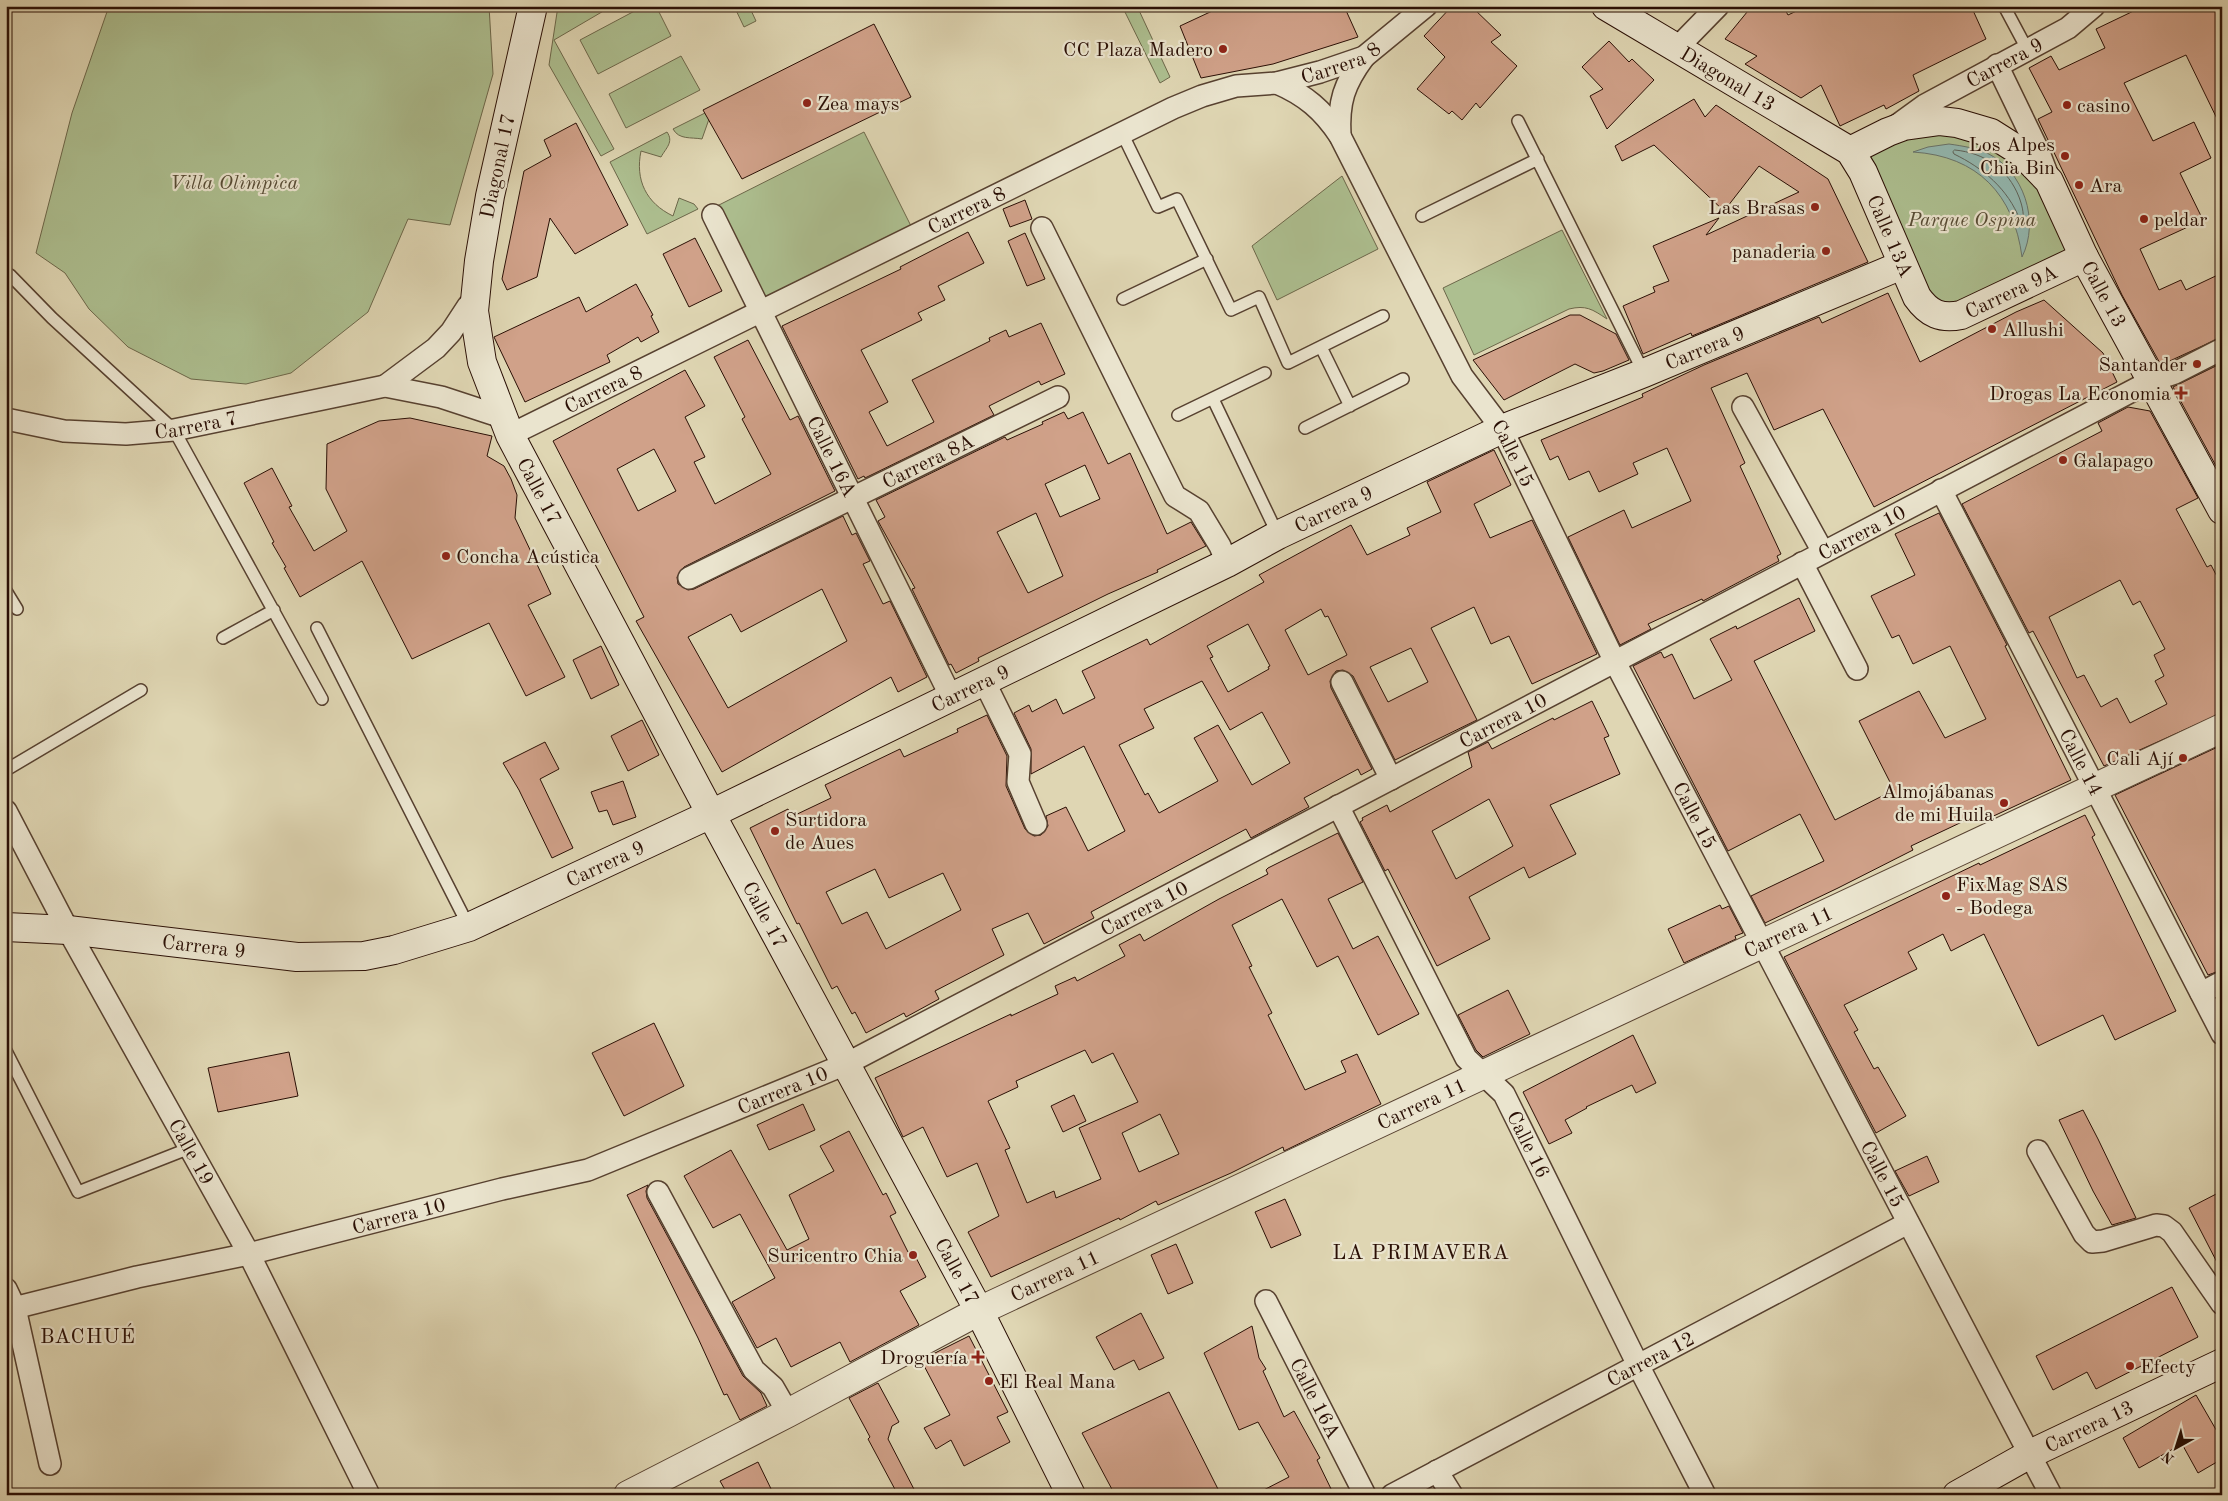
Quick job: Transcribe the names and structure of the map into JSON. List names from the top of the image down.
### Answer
{
  "streets": {
    "main road": [
      "Carrera 9",
      "Diagonal 13",
      "Diagonal 17",
      "Calle 13A",
      "Carrera 9A",
      "Calle 13",
      "Calle 17",
      "Carrera 11",
      "Carrera 13"
    ],
    "street": [
      "Carrera 8",
      "Carrera 7",
      "Calle 15",
      "Calle 16A",
      "Carrera 8A",
      "Carrera 10",
      "Calle 14",
      "Calle 16",
      "Calle 19",
      "Carrera 12"
    ]
  },
  "crossings": [
    ["Carrera 8", "Carrera 7"],
    ["Carrera 8", "Calle 15"],
    ["Carrera 8", "Calle 16A"],
    ["Carrera 8", "Calle 17"],
    ["Carrera 9", "Calle 13A"],
    ["Carrera 9", "Calle 13"],
    ["Carrera 9", "Calle 15"],
    ["Carrera 9", "Calle 16A"],
    ["Carrera 9", "Calle 17"],
    ["Carrera 9", "Calle 19"],
    ["Diagonal 13", "Calle 13A"],
    ["Diagonal 13", "Calle 13"],
    ["Diagonal 17", "Carrera 7"],
    ["Diagonal 17", "Calle 17"],
    ["Calle 13A", "Carrera 9A"],
    ["Calle 13A", "Calle 13"],
    ["Carrera 9A", "Calle 13"],
    ["Calle 13", "Carrera 10"],
    ["Carrera 7", "Calle 17"],
    ["Calle 15", "Carrera 10"],
    ["Calle 15", "Carrera 11"],
    ["Calle 15", "Carrera 12"],
    ["Calle 15", "Carrera 13"],
    ["Calle 16A", "Carrera 8A"],
    ["Calle 17", "Carrera 10"],
    ["Calle 17", "Carrera 11"],
    ["Carrera 10", "Calle 14"],
    ["Carrera 10", "Calle 16"],
    ["Carrera 10", "Calle 19"],
    ["Calle 14", "Carrera 11"],
    ["Carrera 11", "Calle 16"],
    ["Calle 16", "Carrera 12"]
  ],
  "districts": ["LA PRIMAVERA", "BACHUÉ"],
  "parks": ["Villa Olimpica", "Parque Ospina"],
  "places": {
    "other": [
      "CC Plaza Madero",
      "Zea mays",
      "casino",
      "Los Alpes Chia Bin",
      "Ara",
      "Las Brasas",
      "peldar",
      "panaderia",
      "Allushi",
      "Santander",
      "Galapago",
      "Concha Acústica",
      "Cali Ají",
      "Almojábanas de mi Huila",
      "Surtidora de Aues",
      "FixMag SAS - Bodega",
      "Suricentro Chia",
      "Efecty",
      "El Real Mana"
    ],
    "health": ["Drogas La Economia", "Droguería"]
  },
  "north": "bottom left"
}
